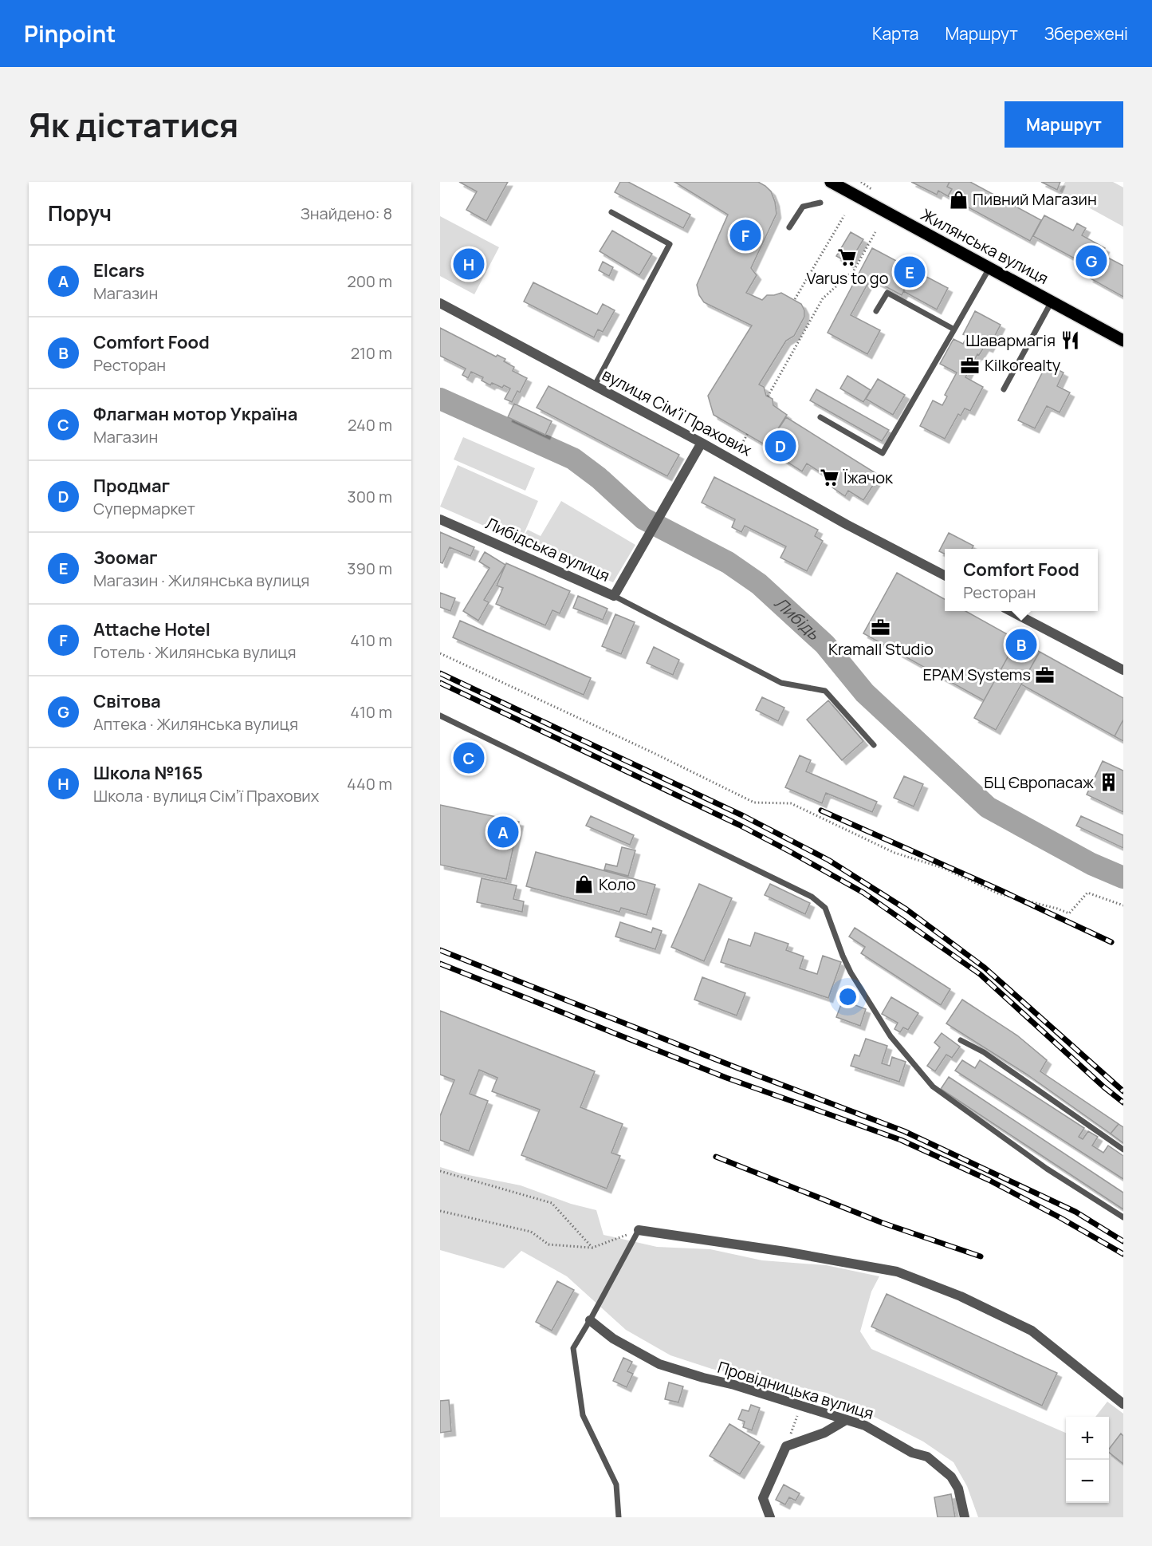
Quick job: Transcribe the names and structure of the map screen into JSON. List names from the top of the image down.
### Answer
{
  "streets": {
    "main road": ["Жилянська вулиця"],
    "street": ["вулиця Сімʼї Прахових", "Либідська вулиця", "Провідницька вулиця"]
  },
  "crossings": [
    ["вулиця Сімʼї Прахових", "Либідська вулиця"]
  ],
  "water": ["Либідь"],
  "places": {
    "shop": ["Пивний Магазин", "Коло"],
    "supermarket": ["Varus to go", "Їжачок"],
    "restaurant": ["Шавармагія"],
    "office": ["Kilkorealty", "Kramall Studio", "EPAM Systems"],
    "building": ["БЦ Європасаж"]
  },
  "page": {
    "header": "Pinpoint",
    "nav": ["Карта", "Маршрут", "Збережені"],
    "title": "Як дістатися",
    "buttons": "Маршрут",
    "heading": ["Поруч", "Знайдено: 8"],
    "pins": [
      "F",
      "G",
      "H",
      "E",
      "D",
      "B",
      "C",
      "A"
    ],
    "list": [
      {
        "mark": "A",
        "name": "Elcars",
        "note": "Магазин",
        "value": "200 m"
      },
      {
        "mark": "B",
        "name": "Comfort Food",
        "note": "Ресторан",
        "value": "210 m"
      },
      {
        "mark": "C",
        "name": "Флагман мотор Україна",
        "note": "Магазин",
        "value": "240 m"
      },
      {
        "mark": "D",
        "name": "Продмаг",
        "note": "Супермаркет",
        "value": "300 m"
      },
      {
        "mark": "E",
        "name": "Зоомаг",
        "note": "Магазин · Жилянська вулиця",
        "value": "390 m"
      },
      {
        "mark": "F",
        "name": "Attache Hotel",
        "note": "Готель · Жилянська вулиця",
        "value": "410 m"
      },
      {
        "mark": "G",
        "name": "Світова",
        "note": "Аптека · Жилянська вулиця",
        "value": "410 m"
      },
      {
        "mark": "H",
        "name": "Школа №165",
        "note": "Школа · вулиця Сімʼї Прахових",
        "value": "440 m"
      }
    ],
    "popup": ["Comfort Food", "Ресторан"],
    "map_buttons": ["+", "−"]
  }
}
